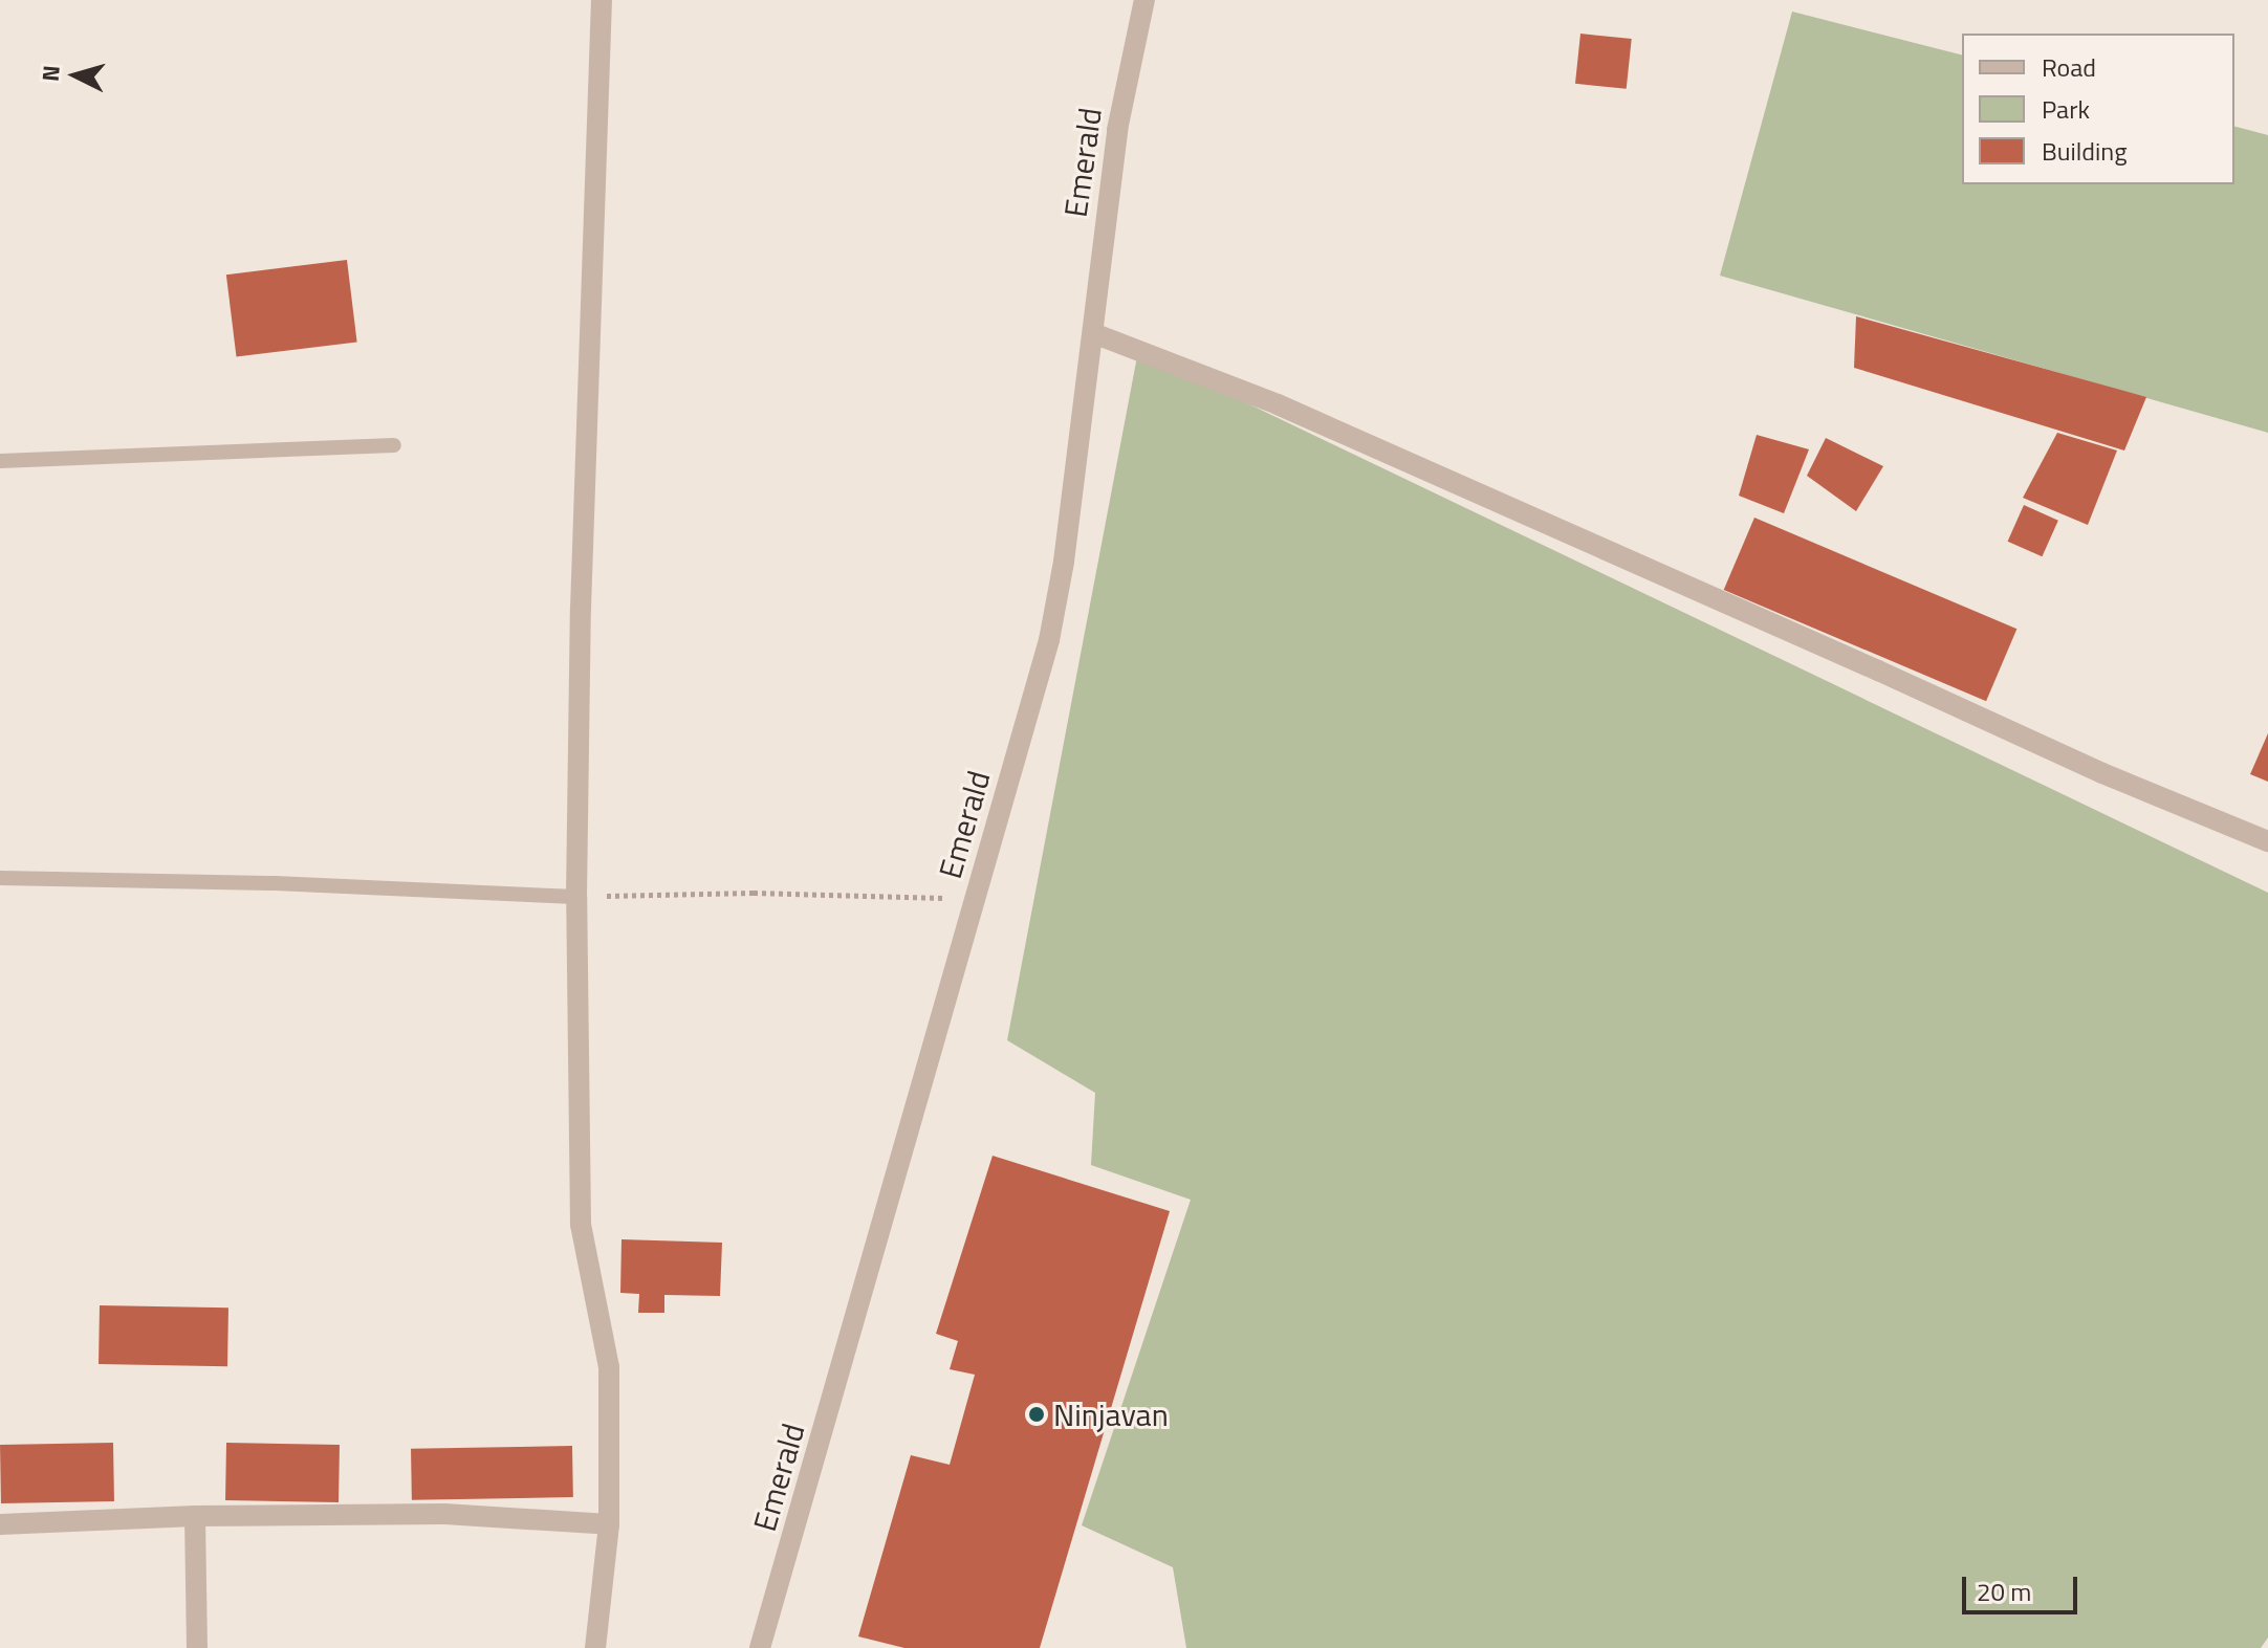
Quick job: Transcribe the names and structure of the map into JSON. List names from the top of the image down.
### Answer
{
  "streets": {
    "street": ["Emerald"]
  },
  "places": ["Ninjavan"],
  "legend": ["Road", "Park", "Building"],
  "scale_bar": "20 m",
  "north": "left"
}
